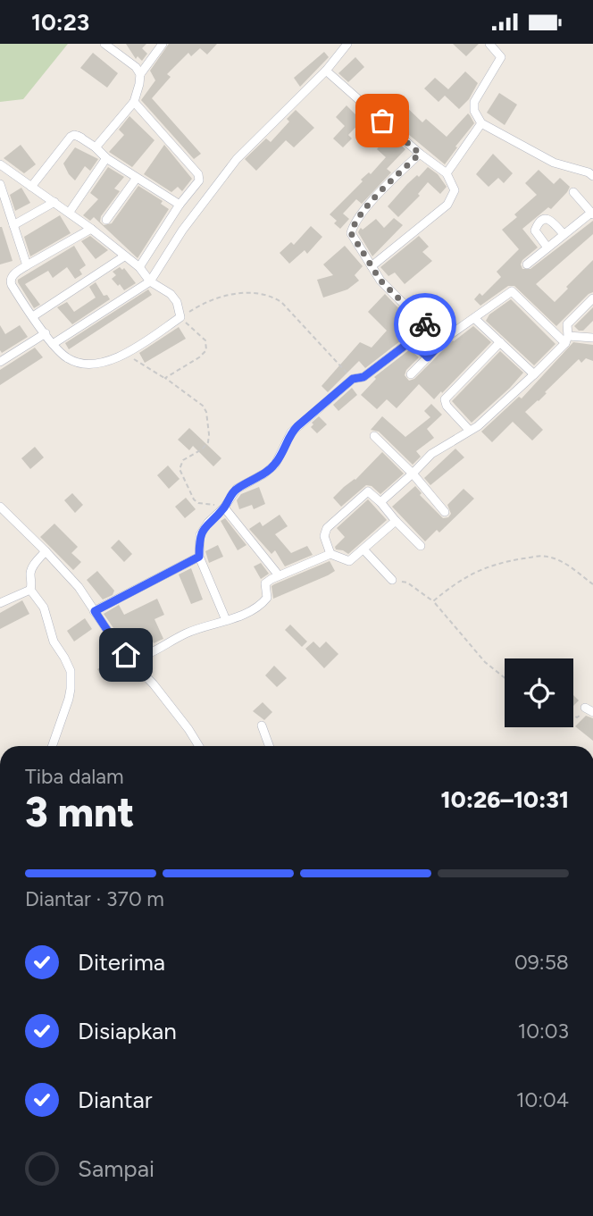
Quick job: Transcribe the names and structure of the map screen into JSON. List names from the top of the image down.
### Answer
{
  "page": {
    "status": "10:23",
    "heading": ["3 mnt", "Tiba dalam", "10:26–10:31"],
    "bar": "Diantar · 370 m",
    "list": [
      ["Diterima", "09:58"],
      ["Disiapkan", "10:03"],
      ["Diantar", "10:04"],
      "Sampai"
    ]
  }
}
